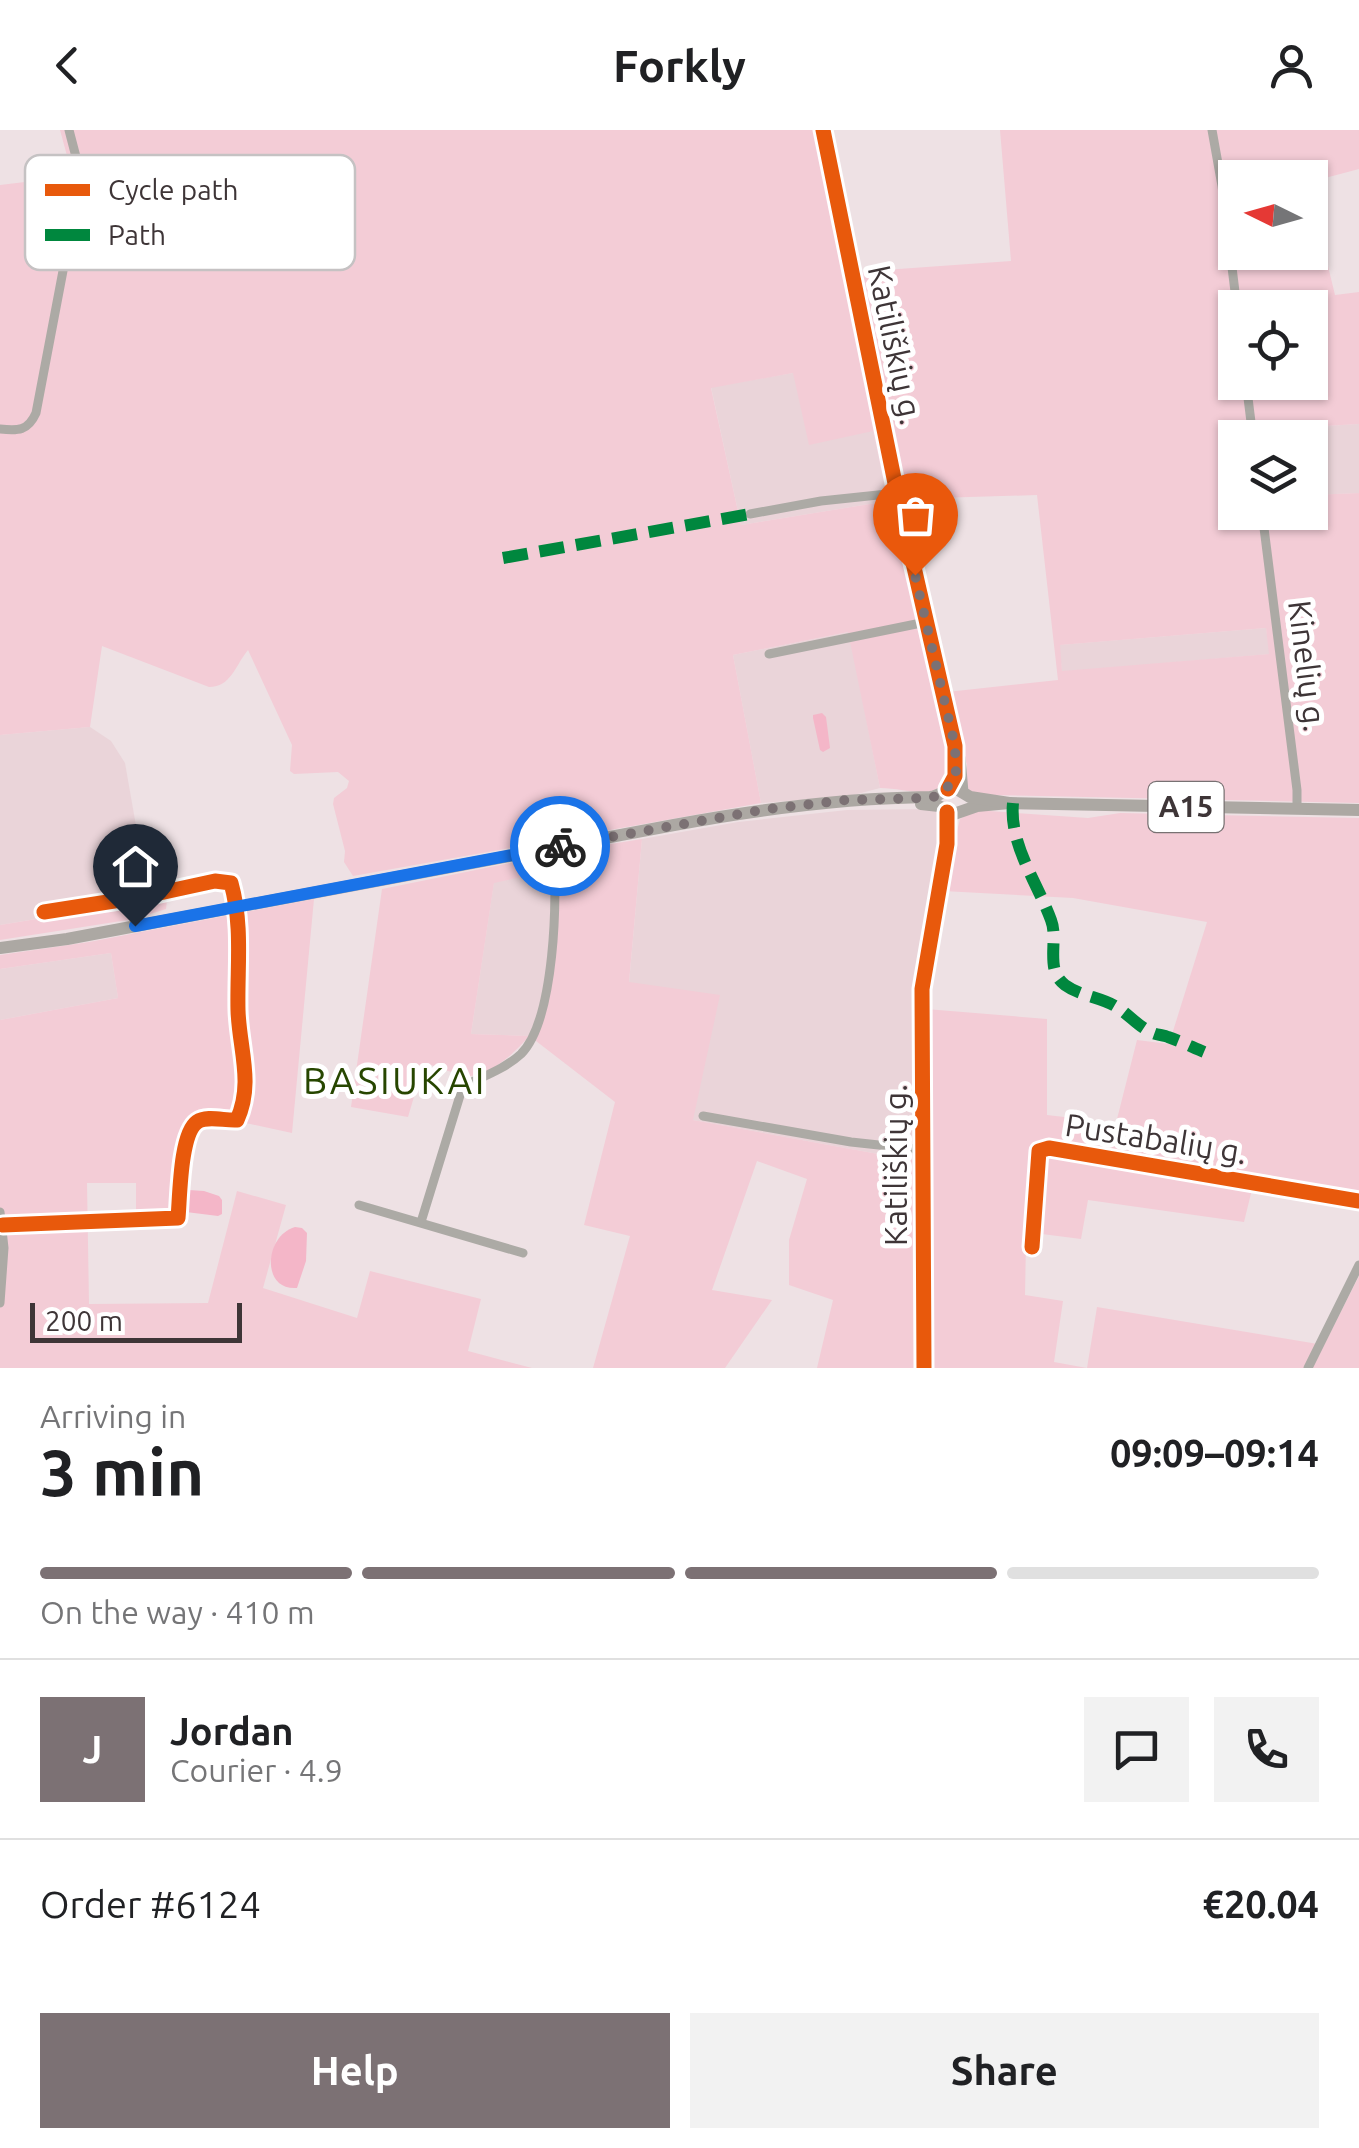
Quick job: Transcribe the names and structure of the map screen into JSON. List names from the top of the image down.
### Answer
{
  "streets": {
    "highway": ["A15"],
    "street": ["Katiliškių g.", "Kinelių g.", "Pustabalių g."]
  },
  "crossings": [
    ["Katiliškių g.", "A15"],
    ["Kinelių g.", "A15"]
  ],
  "districts": ["BASIUKAI"],
  "legend": ["Cycle path", "Path"],
  "scale_bar": "200 m",
  "north": "left",
  "page": {
    "header": "Forkly",
    "scale": "200 m",
    "heading": ["3 min", "Arriving in", "09:09–09:14"],
    "panel": [
      "Jordan",
      "Courier · 4.9",
      "Order #6124",
      "€20.04"
    ],
    "bar": "On the way · 410 m",
    "round": "J",
    "buttons": ["Help", "Share"]
  }
}
